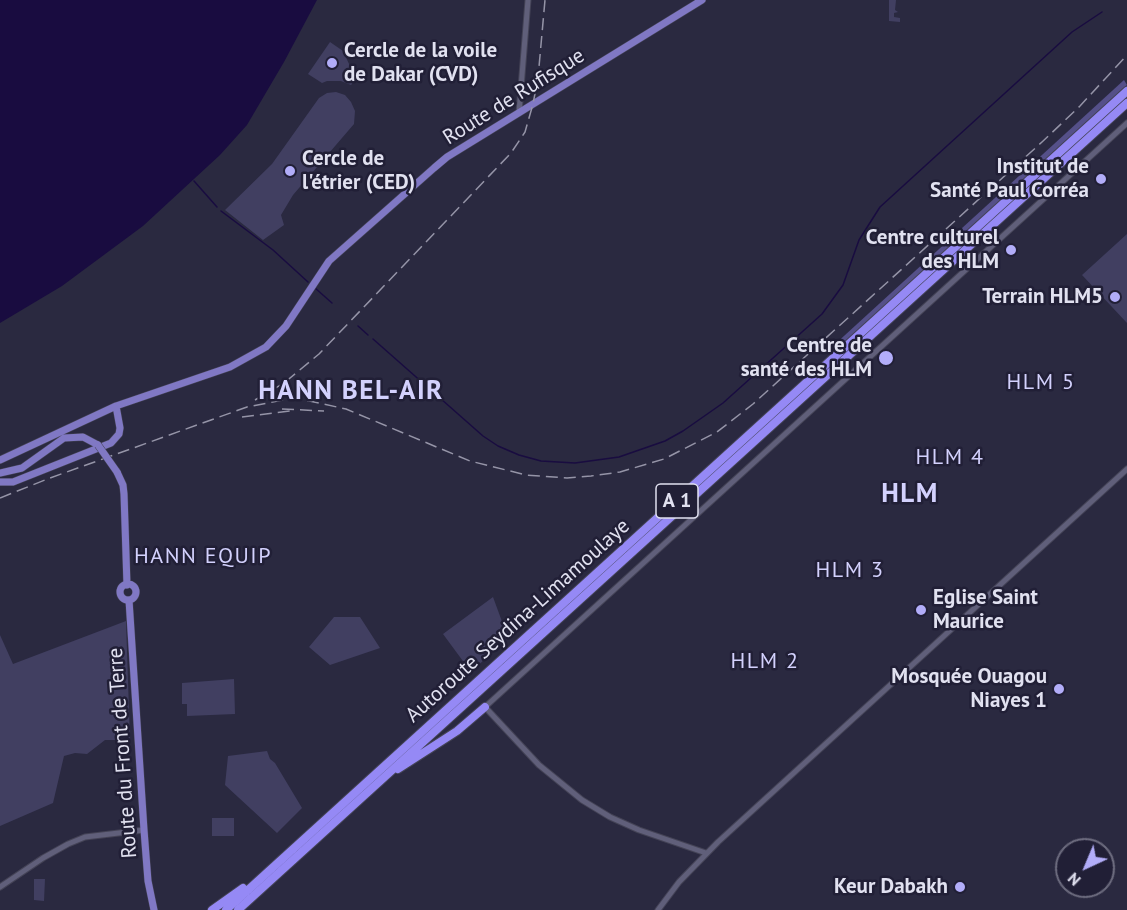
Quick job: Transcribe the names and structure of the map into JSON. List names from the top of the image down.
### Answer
{
  "streets": {
    "highway": ["A 1", "Autoroute Seydina-Limamoulaye"],
    "main road": ["Route de Rufisque", "Route du Front de Terre"]
  },
  "crossings": [
    ["Route de Rufisque", "Route du Front de Terre"]
  ],
  "districts": [
    "HLM 5",
    "HANN BEL-AIR",
    "HLM 4",
    "HLM",
    "HANN EQUIP",
    "HLM 3",
    "HLM 2"
  ],
  "places": [
    "Cercle de la voile de Dakar (CVD)",
    "Cercle de l'étrier (CED)",
    "Institut de Santé Paul Corréa",
    "Centre culturel des HLM",
    "Terrain HLM5",
    "Centre de santé des HLM",
    "Eglise Saint Maurice",
    "Mosquée Ouagou Niayes 1",
    "Keur Dabakh"
  ],
  "north": "bottom left"
}
